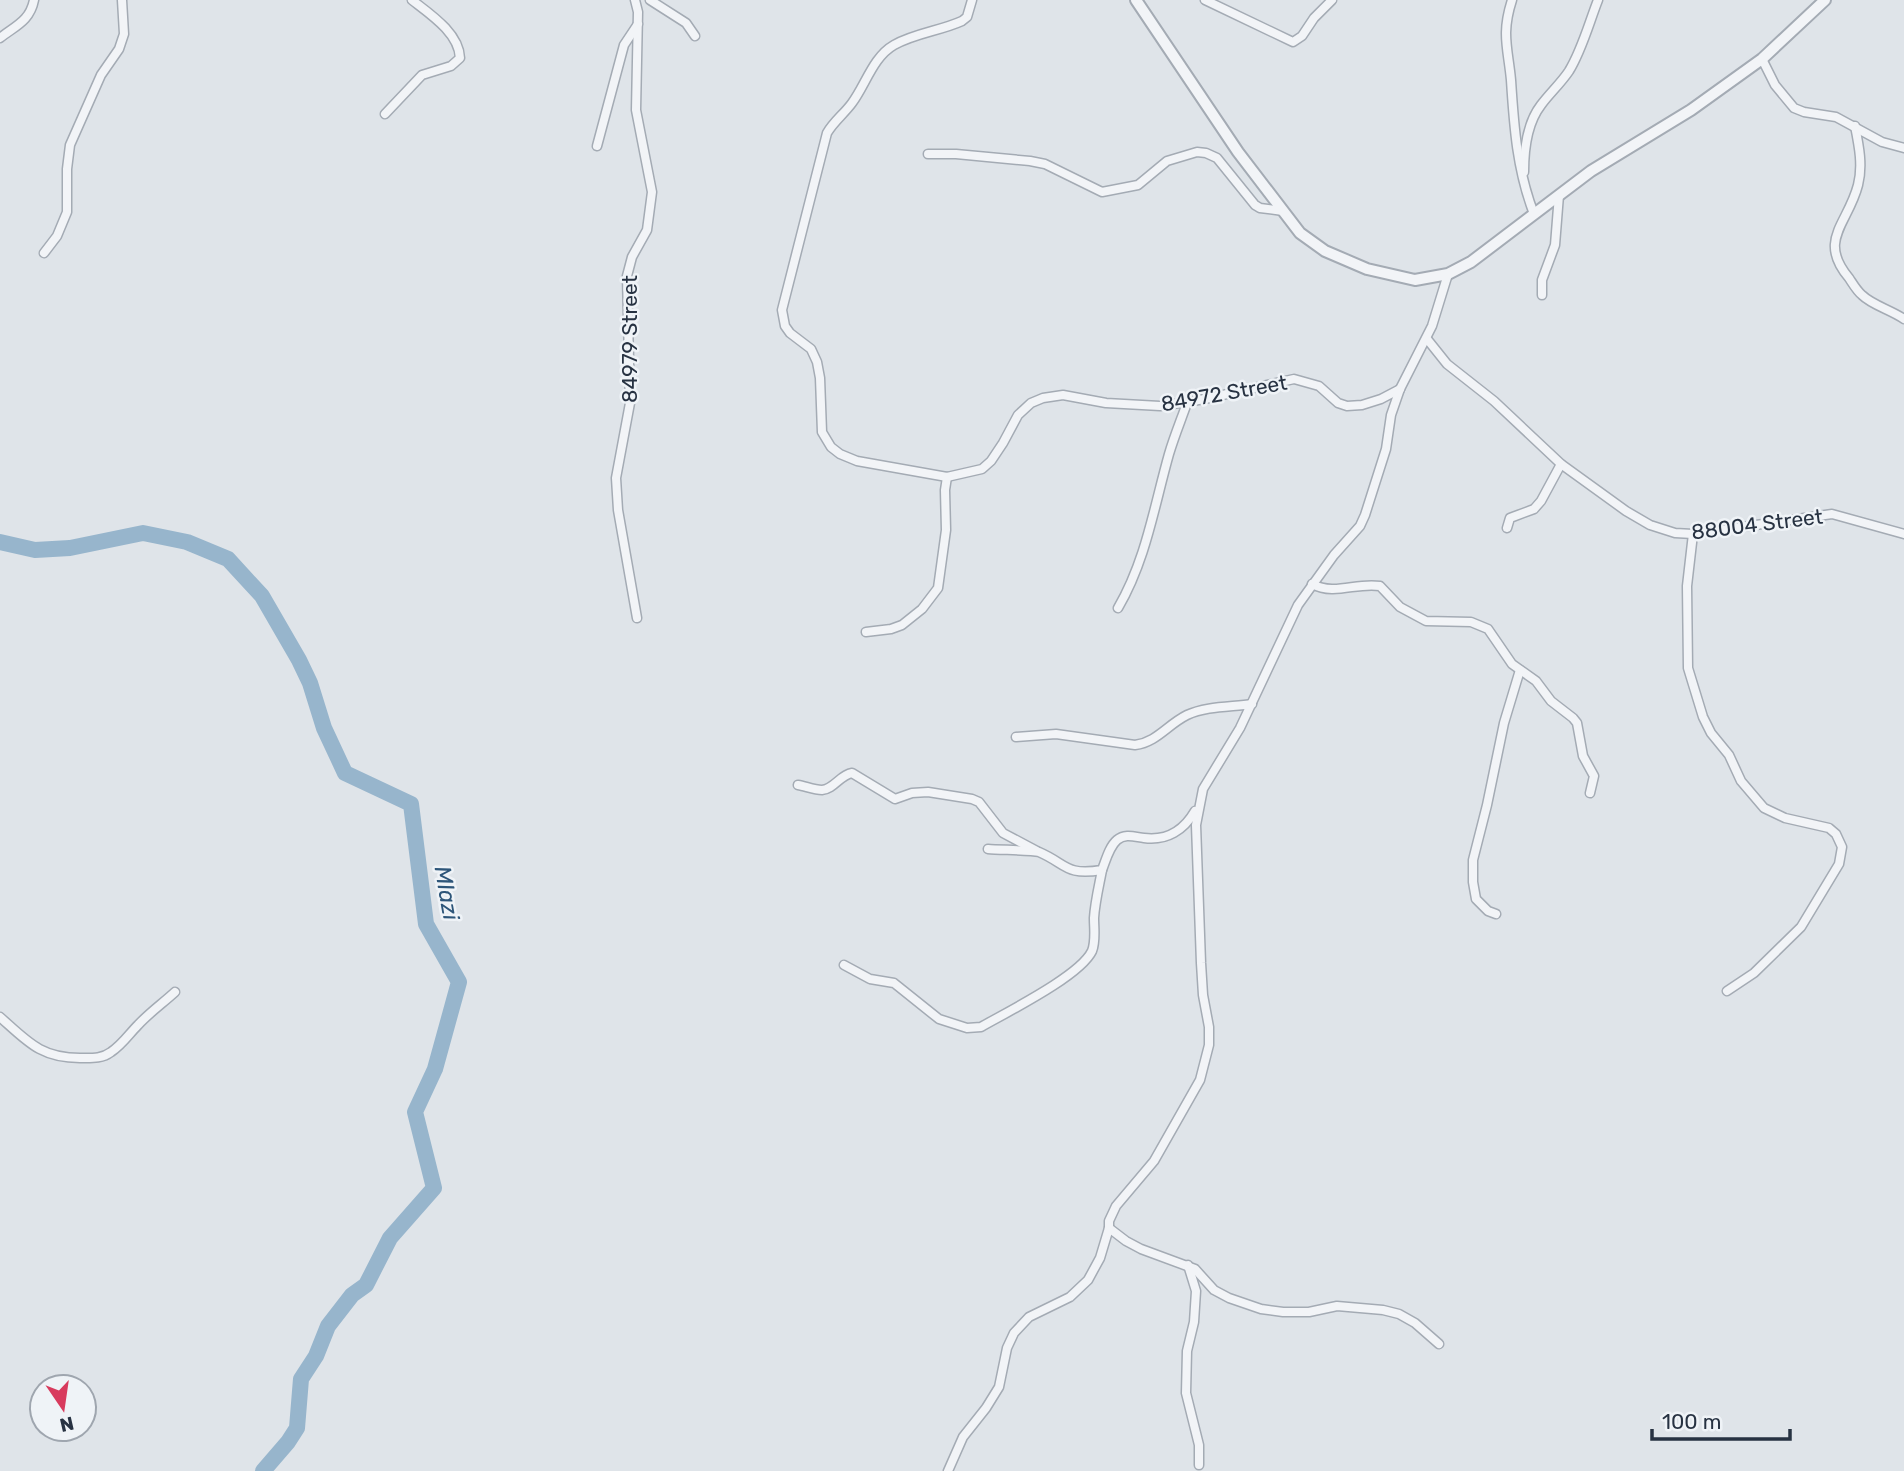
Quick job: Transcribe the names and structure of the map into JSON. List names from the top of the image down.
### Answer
{
  "streets": {
    "street": ["84979 Street", "84972 Street", "88004 Street"]
  },
  "water": ["Mlazi"],
  "scale_bar": "100 m",
  "north": "bottom"
}
